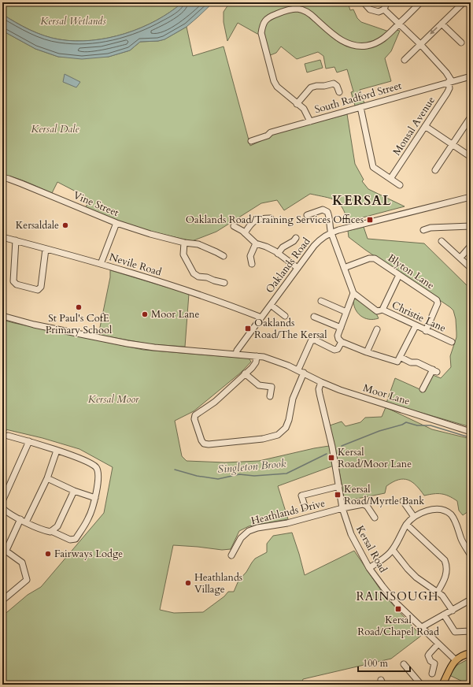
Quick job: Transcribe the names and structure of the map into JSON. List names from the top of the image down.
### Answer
{
  "streets": {
    "street": [
      "South Radford Street",
      "Monsal Avenue",
      "Vine Street",
      "Nevile Road",
      "Oaklands Road",
      "Blyton Lane",
      "Christie Lane",
      "Moor Lane",
      "Heathlands Drive",
      "Kersal Road"
    ]
  },
  "crossings": [
    ["South Radford Street", "Monsal Avenue"],
    ["Nevile Road", "Oaklands Road"],
    ["Oaklands Road", "Moor Lane"],
    ["Blyton Lane", "Christie Lane"],
    ["Moor Lane", "Kersal Road"],
    ["Heathlands Drive", "Kersal Road"]
  ],
  "districts": ["KERSAL", "RAINSOUGH"],
  "water": ["Singleton Brook"],
  "parks": ["Kersal Wetlands", "Kersal Dale", "Kersal Moor"],
  "places": {
    "transit": [
      "Oaklands Road/Training Services Offices",
      "Oaklands Road/The Kersal",
      "Kersal Road/Moor Lane",
      "Kersal Road/Myrtle Bank",
      "Kersal Road/Chapel Road"
    ],
    "other": [
      "Kersaldale",
      "St Paul's CofE Primary School",
      "Moor Lane",
      "Fairways Lodge",
      "Heathlands Village"
    ]
  },
  "scale_bar": "100 m"
}
